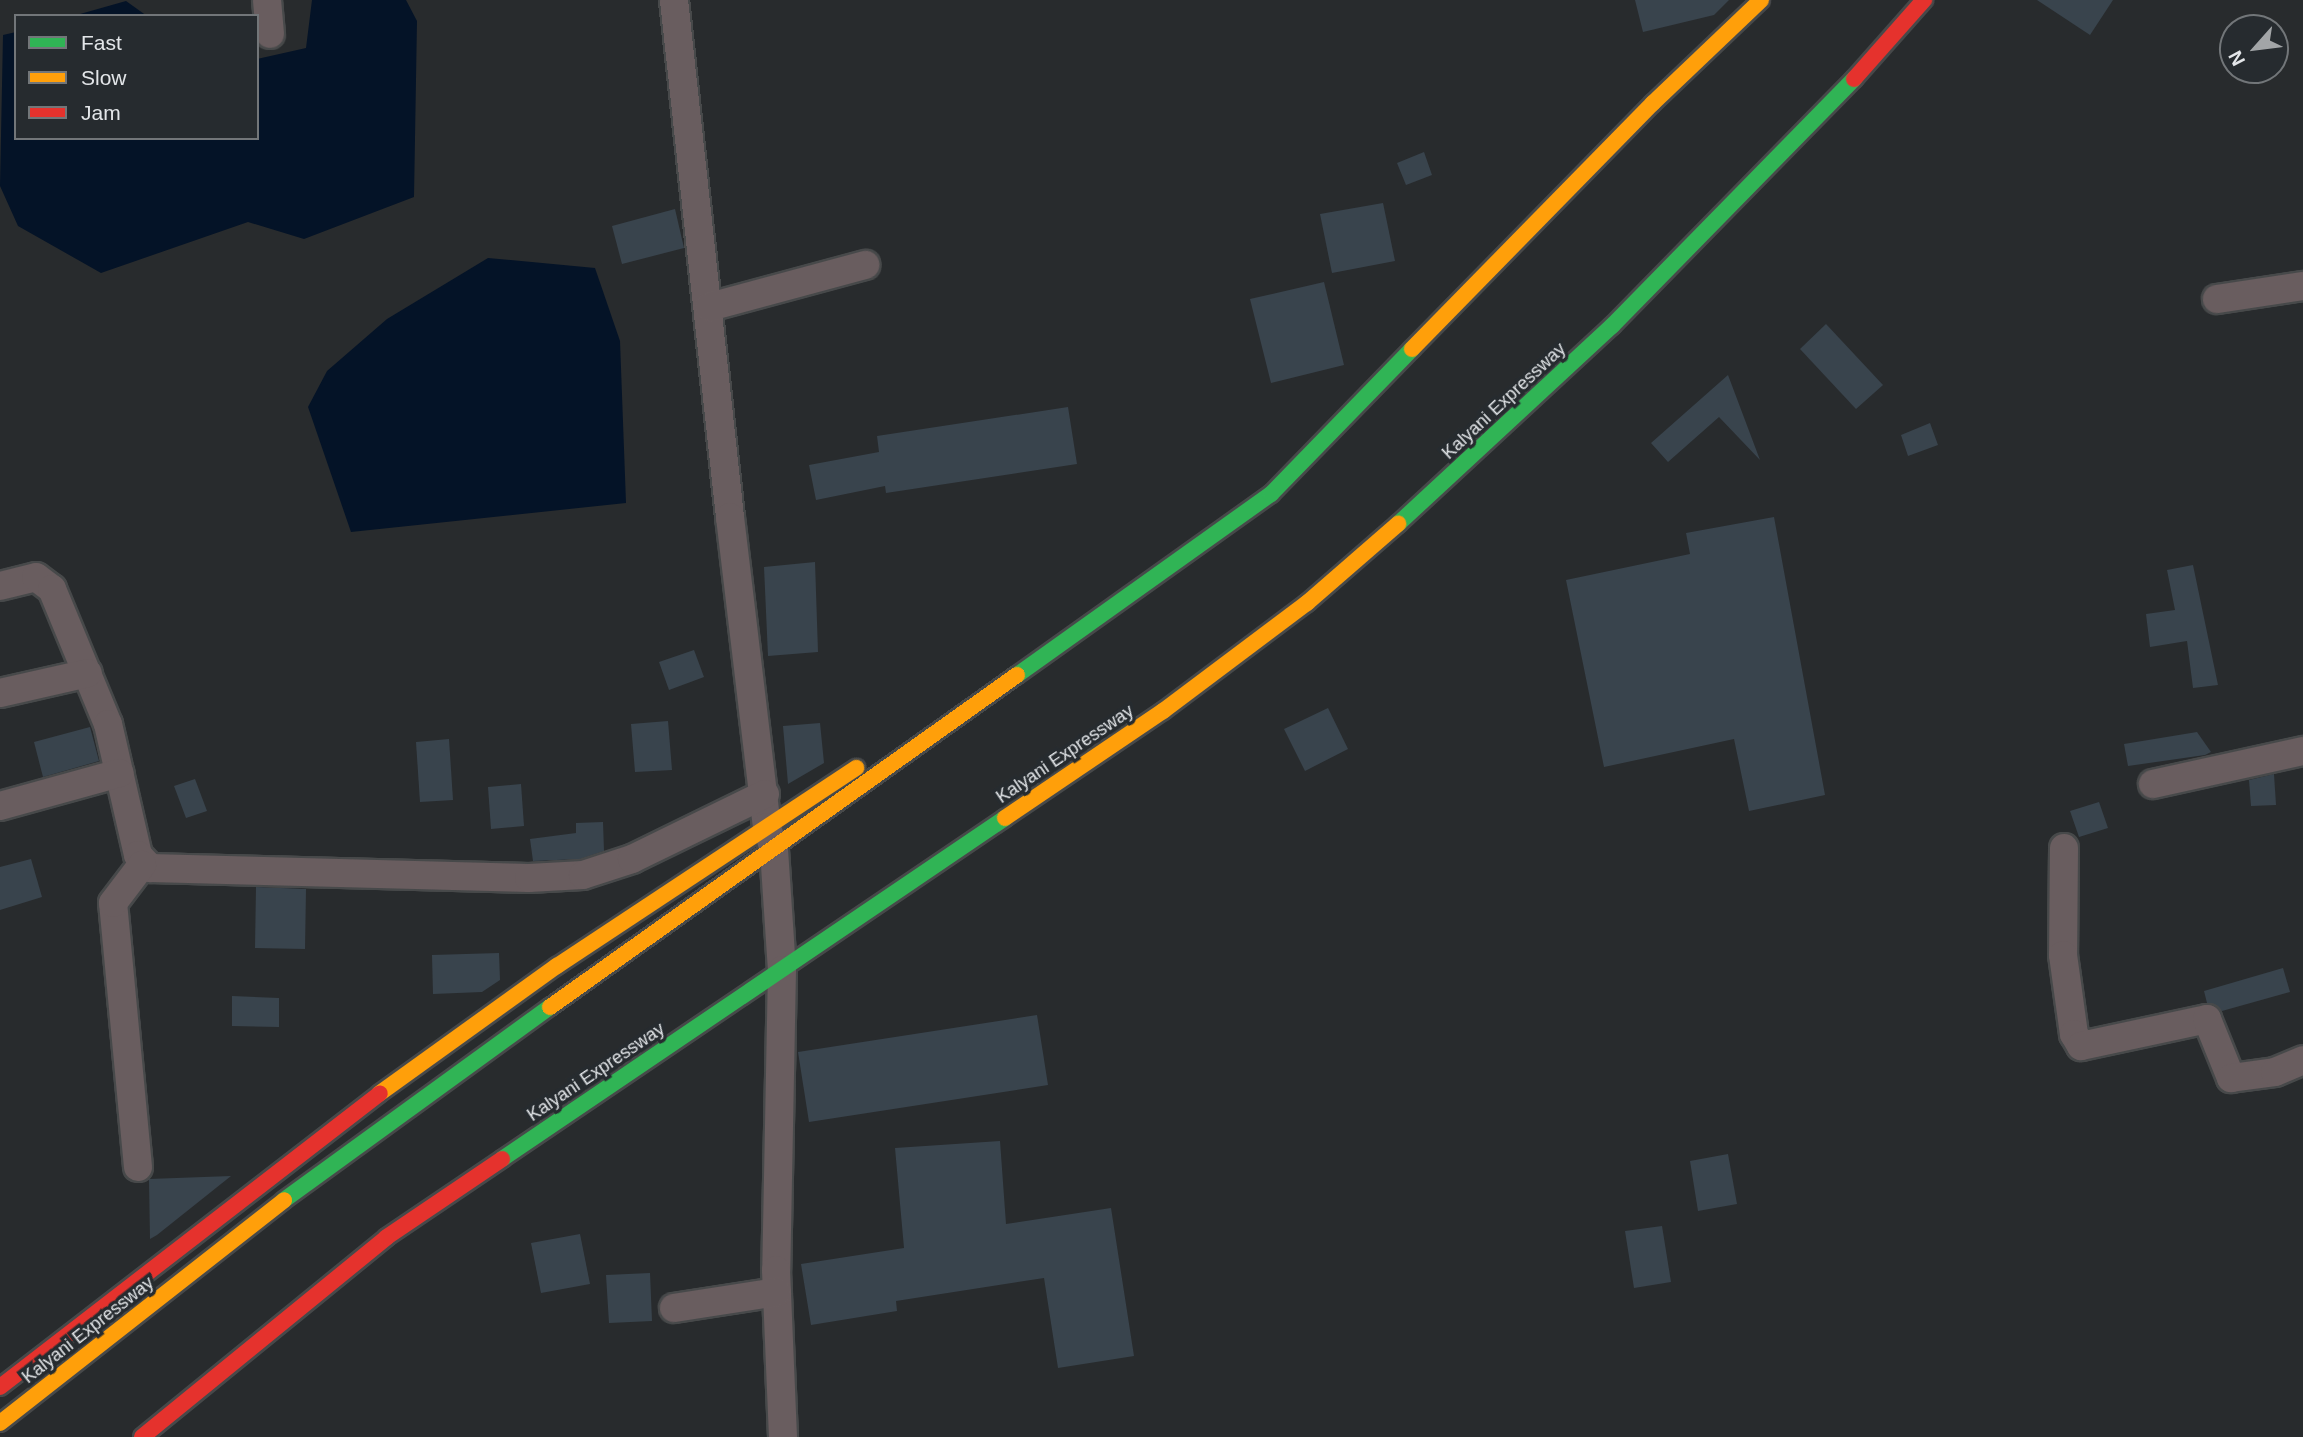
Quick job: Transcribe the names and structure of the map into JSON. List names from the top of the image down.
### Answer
{
  "streets": {
    "main road": ["Kalyani Expressway"]
  },
  "legend": ["Fast", "Slow", "Jam"],
  "north": "bottom left"
}
